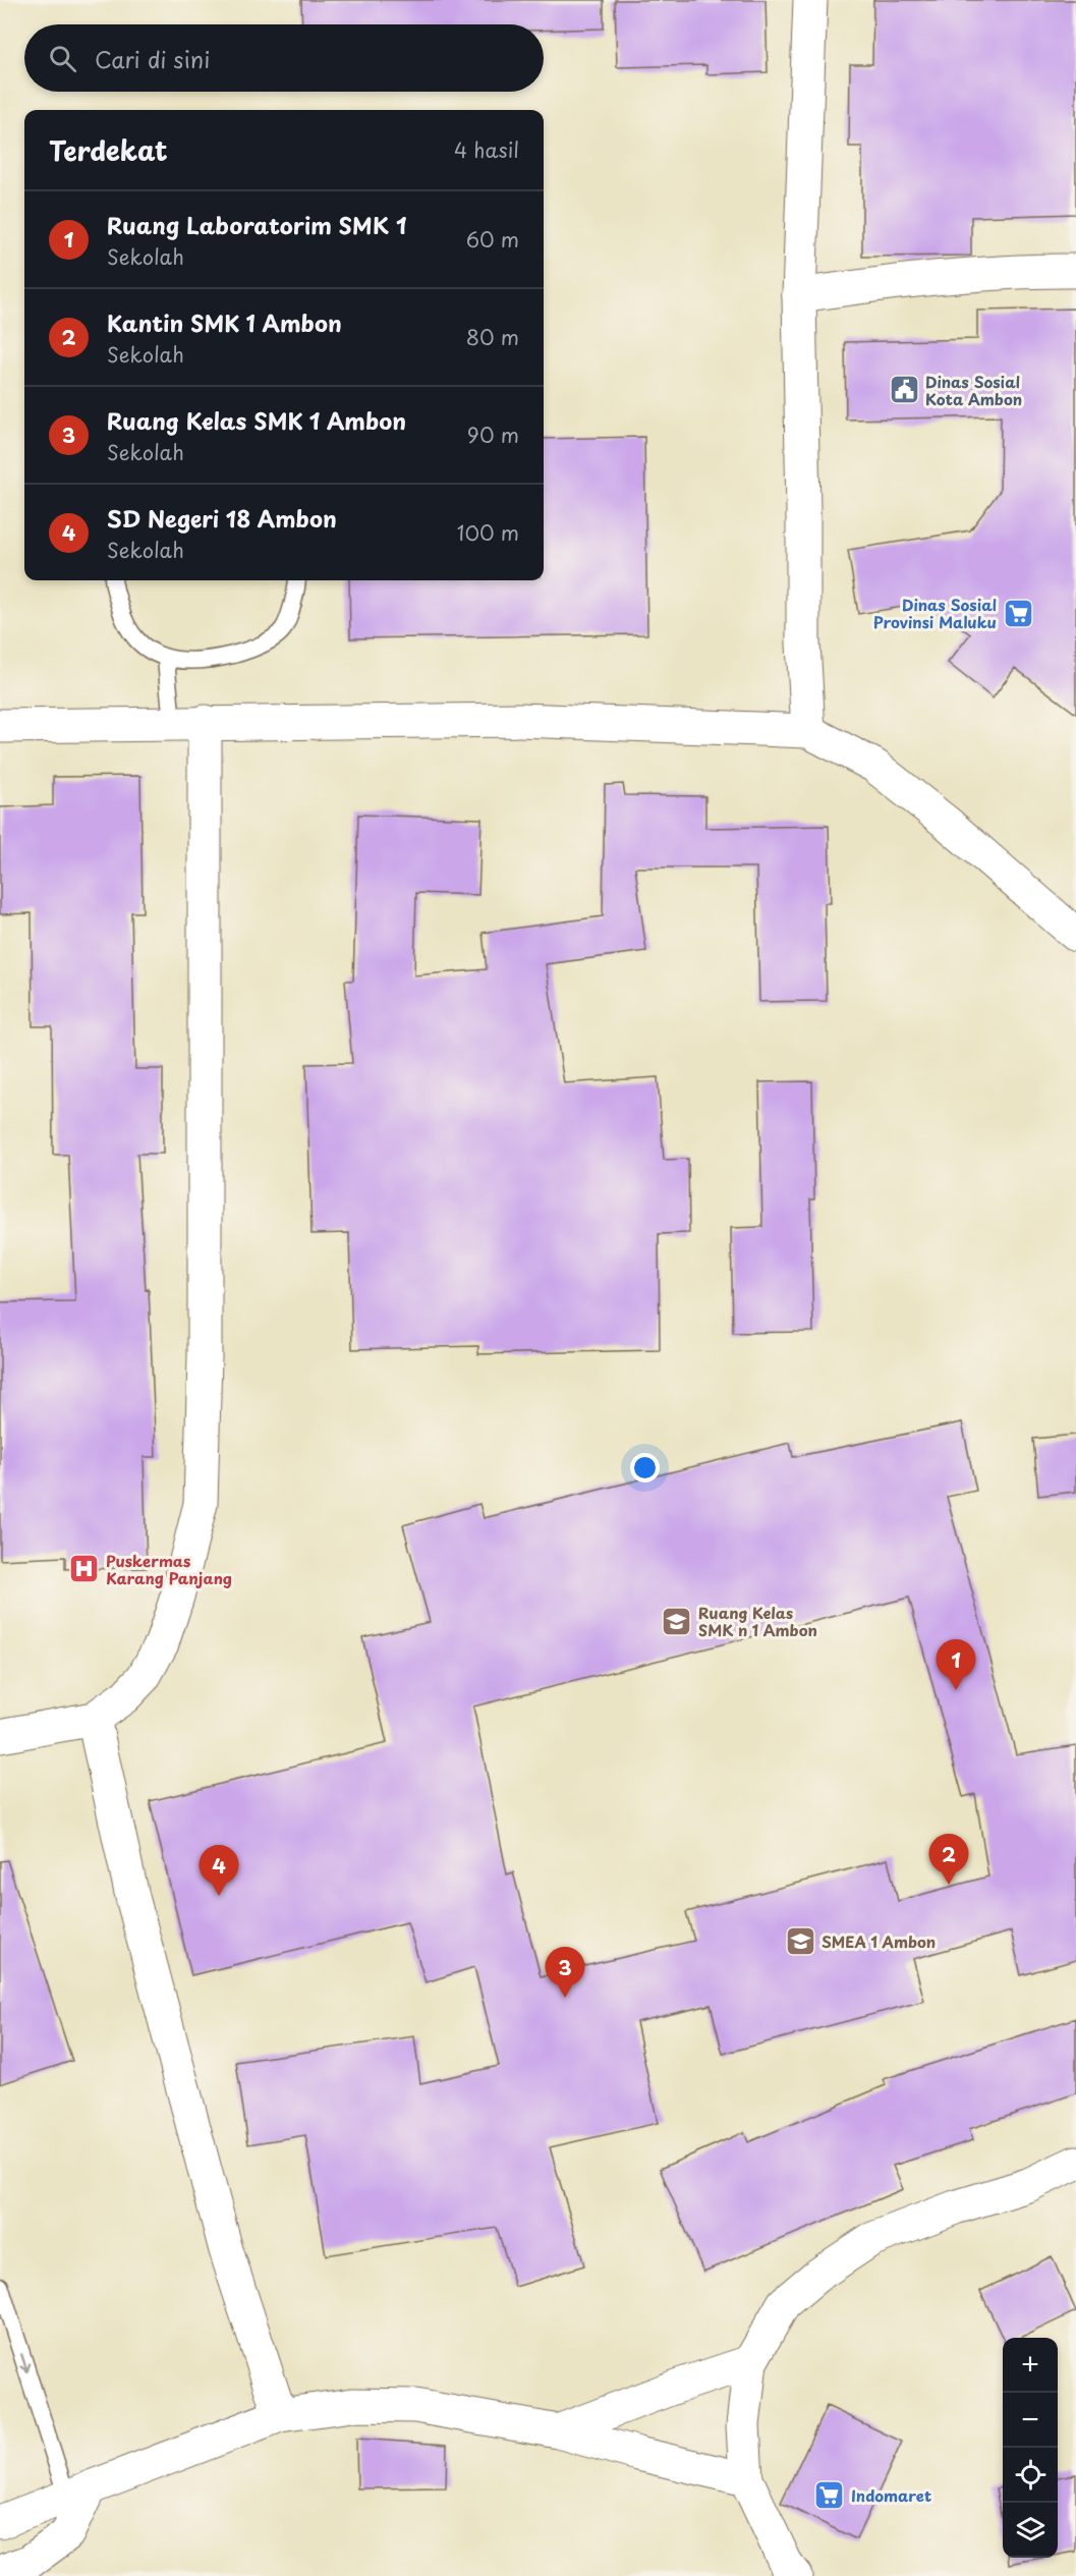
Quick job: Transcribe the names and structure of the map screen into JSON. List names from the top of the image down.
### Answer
{
  "places": {
    "public building": ["Dinas Sosial Kota Ambon"],
    "supermarket": ["Dinas Sosial Provinsi Maluku", "Indomaret"],
    "hospital": ["Puskermas Karang Panjang"],
    "school or university": ["Ruang Kelas SMK n 1 Ambon", "SMEA 1 Ambon"]
  },
  "page": {
    "search": "Cari di sini",
    "heading": ["Terdekat", "4 hasil"],
    "list": [
      {
        "mark": "1",
        "name": "Ruang Laboratorim SMK 1",
        "note": "Sekolah",
        "value": "60 m"
      },
      {
        "mark": "2",
        "name": "Kantin SMK 1 Ambon",
        "note": "Sekolah",
        "value": "80 m"
      },
      {
        "mark": "3",
        "name": "Ruang Kelas SMK 1 Ambon",
        "note": "Sekolah",
        "value": "90 m"
      },
      {
        "mark": "4",
        "name": "SD Negeri 18 Ambon",
        "note": "Sekolah",
        "value": "100 m"
      }
    ],
    "pins": [
      "1",
      "2",
      "4",
      "3"
    ],
    "map_buttons": ["+", "−"]
  }
}
